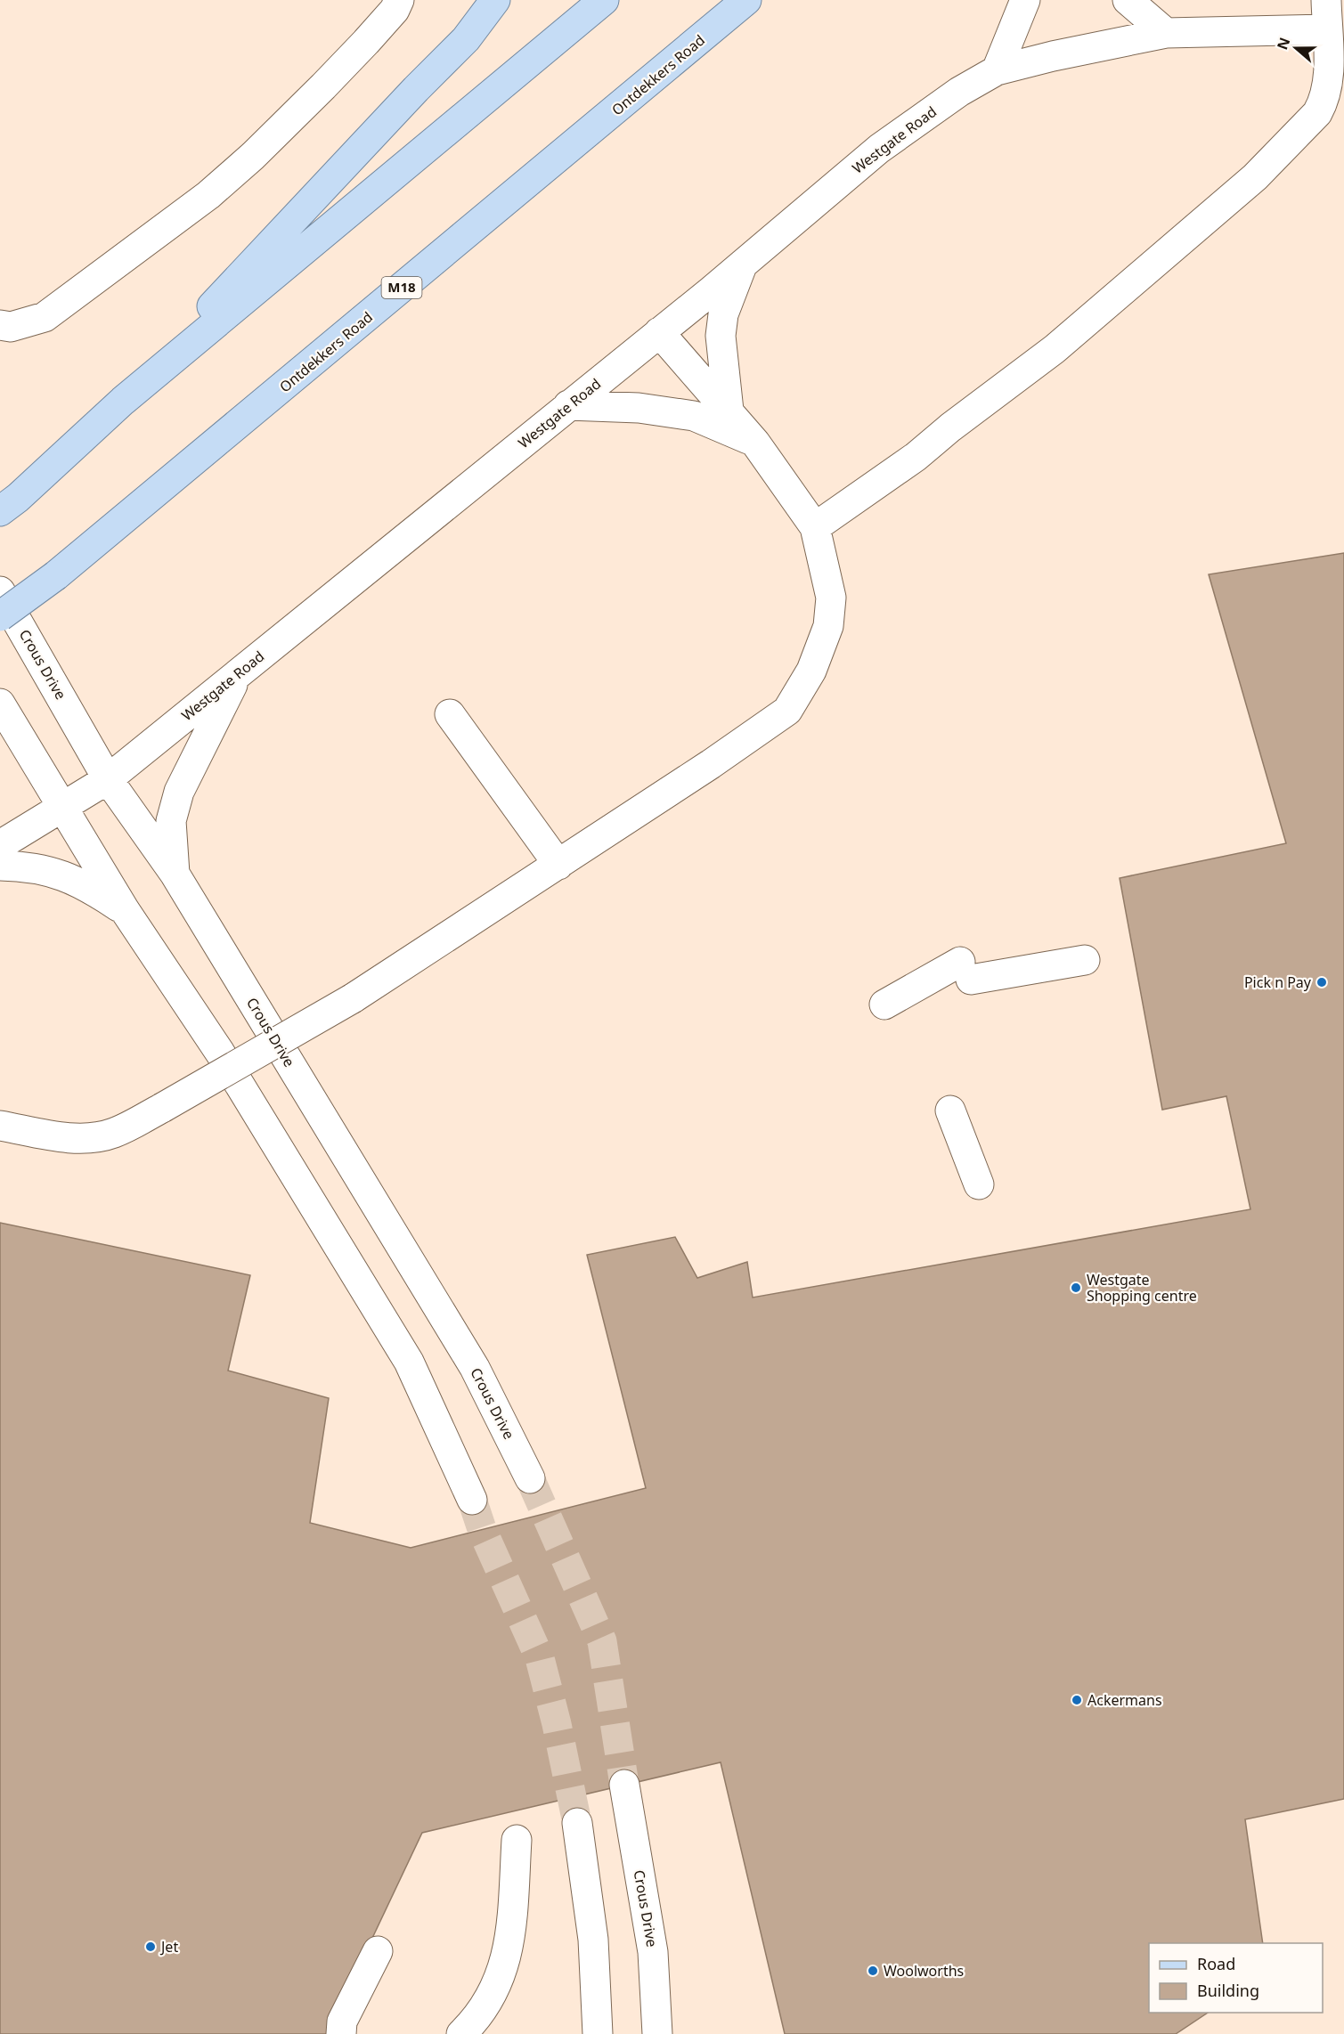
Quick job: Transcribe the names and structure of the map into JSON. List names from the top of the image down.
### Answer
{
  "streets": {
    "main road": ["Ontdekkers Road", "M18"],
    "street": ["Westgate Road", "Crous Drive"]
  },
  "crossings": [
    ["Westgate Road", "Crous Drive"]
  ],
  "places": [
    "Pick n Pay",
    "Westgate Shopping centre",
    "Ackermans",
    "Jet",
    "Woolworths"
  ],
  "legend": ["Road", "Building"],
  "north": "left"
}
